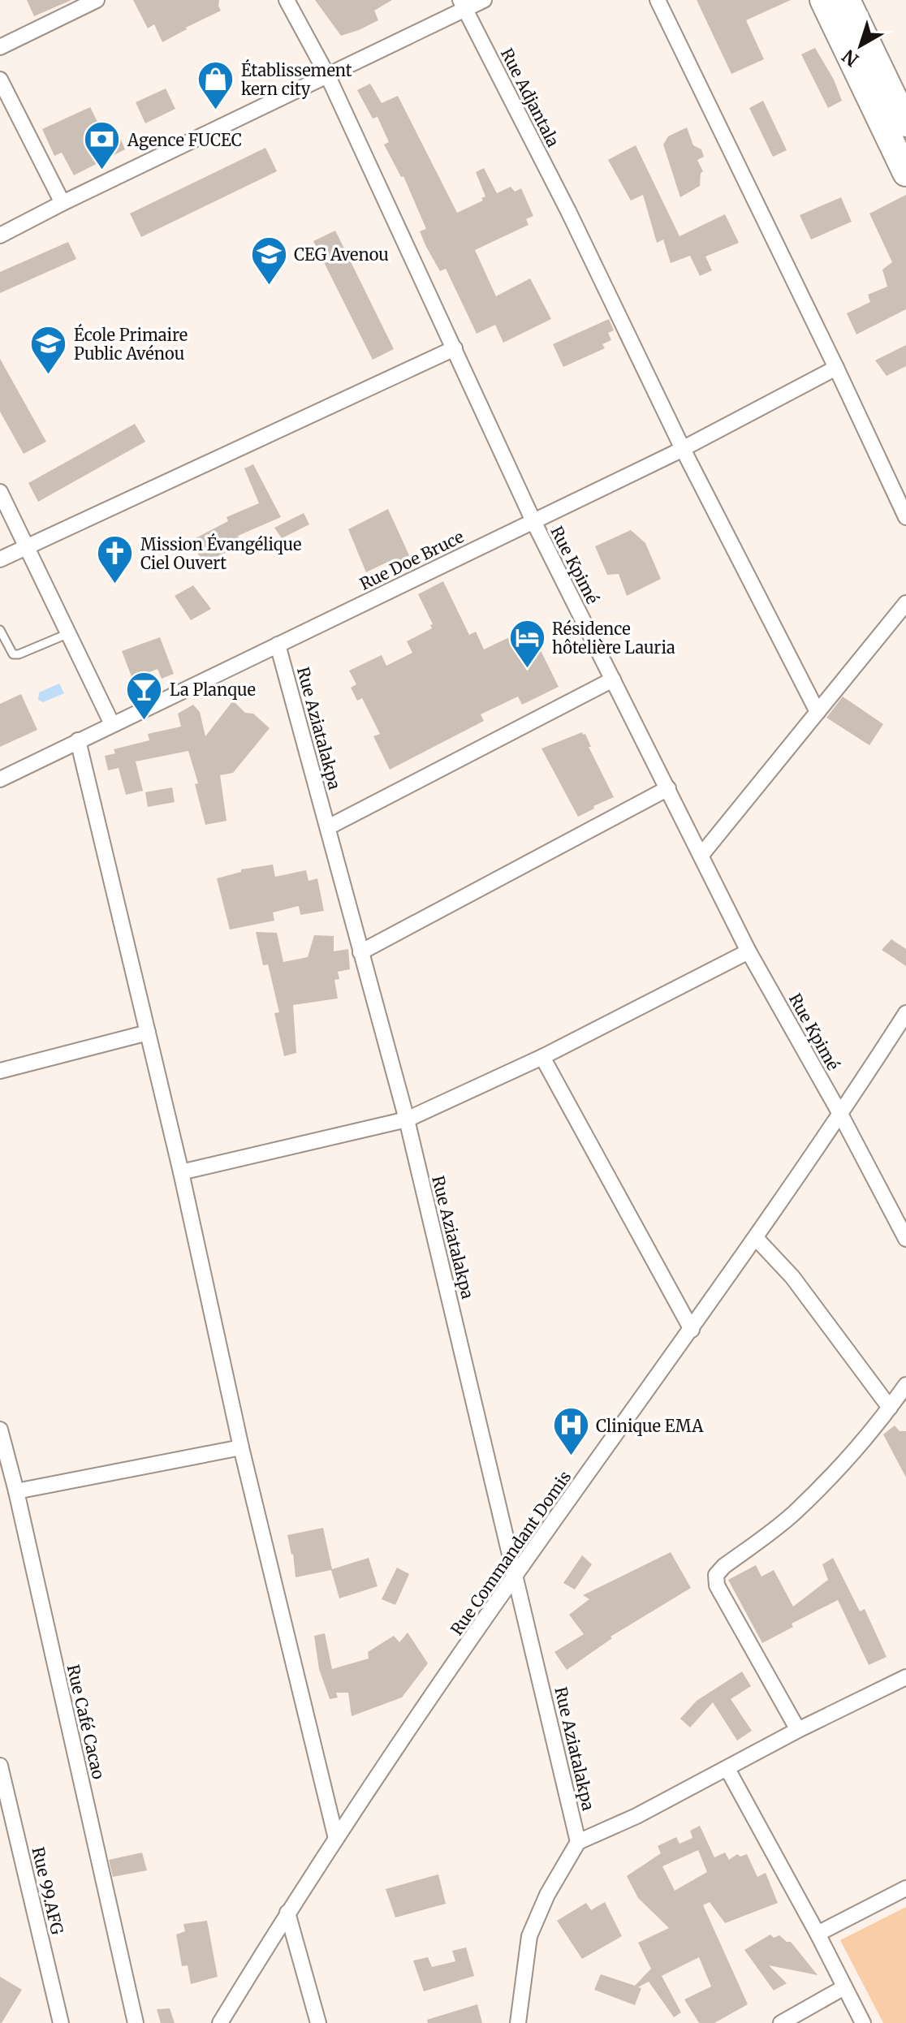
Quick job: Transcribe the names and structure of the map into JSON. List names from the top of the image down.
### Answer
{
  "streets": {
    "street": [
      "Rue Adjantala",
      "Rue Doe Bruce",
      "Rue Kpimé",
      "Rue Aziatalakpa",
      "Rue Commandant Domis",
      "Rue Café Cacao",
      "Rue 99.AFG"
    ]
  },
  "crossings": [
    ["Rue Adjantala", "Rue Doe Bruce"],
    ["Rue Doe Bruce", "Rue Kpimé"],
    ["Rue Doe Bruce", "Rue Aziatalakpa"],
    ["Rue Kpimé", "Rue Commandant Domis"],
    ["Rue Aziatalakpa", "Rue Commandant Domis"]
  ],
  "places": {
    "shop": ["Établissement kern city"],
    "bank": ["Agence FUCEC"],
    "school or university": ["CEG Avenou", "École Primaire Public Avénou"],
    "church": ["Mission Évangélique Ciel Ouvert"],
    "hotel": ["Résidence hôtelière Lauria"],
    "bar": ["La Planque"],
    "hospital": ["Clinique EMA"]
  },
  "north": "bottom left"
}
